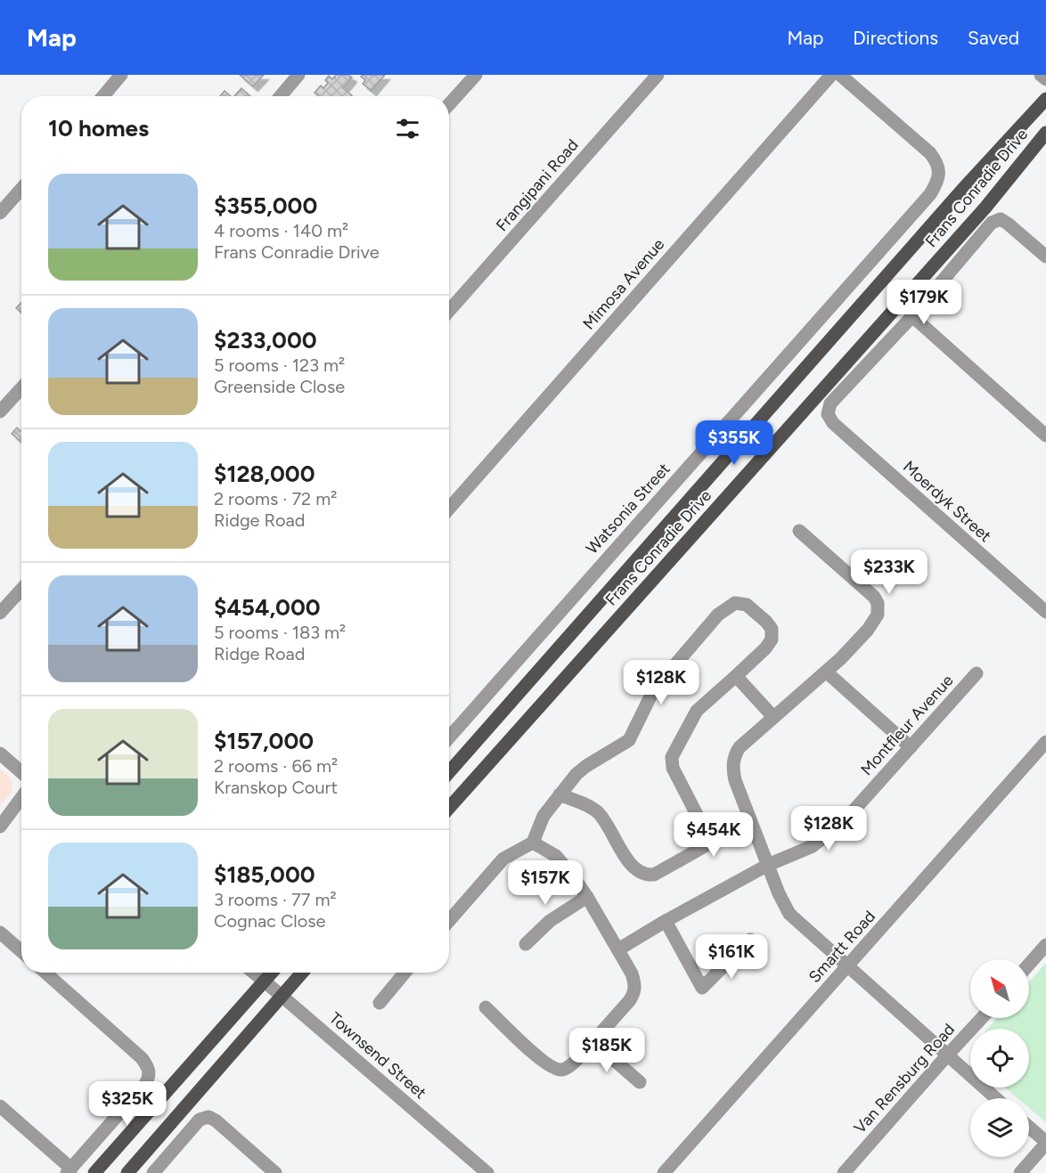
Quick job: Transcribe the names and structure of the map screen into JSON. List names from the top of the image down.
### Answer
{
  "streets": {
    "main road": ["Frans Conradie Drive"],
    "street": [
      "Frangipani Road",
      "Mimosa Avenue",
      "Moerdyk Street",
      "Watsonia Street",
      "Montfleur Avenue",
      "Smartt Road",
      "Townsend Street",
      "Van Rensburg Road"
    ]
  },
  "north": "top left",
  "page": {
    "header": "Map",
    "nav": ["Map", "Directions", "Saved"],
    "heading": "10 homes",
    "list": [
      {
        "name": "$355,000",
        "note": "4 rooms · 140 m² · Frans Conradie Drive"
      },
      {
        "name": "$233,000",
        "note": "5 rooms · 123 m² · Greenside Close"
      },
      {
        "name": "$128,000",
        "note": "2 rooms · 72 m² · Ridge Road"
      },
      {
        "name": "$454,000",
        "note": "5 rooms · 183 m² · Ridge Road"
      },
      {
        "name": "$157,000",
        "note": "2 rooms · 66 m² · Kranskop Court"
      },
      {
        "name": "$185,000",
        "note": "3 rooms · 77 m² · Cognac Close"
      }
    ],
    "price": [
      "$179K",
      "$355K",
      "$233K",
      "$128K",
      "$128K",
      "$454K",
      "$157K",
      "$161K",
      "$185K",
      "$325K"
    ]
  }
}
